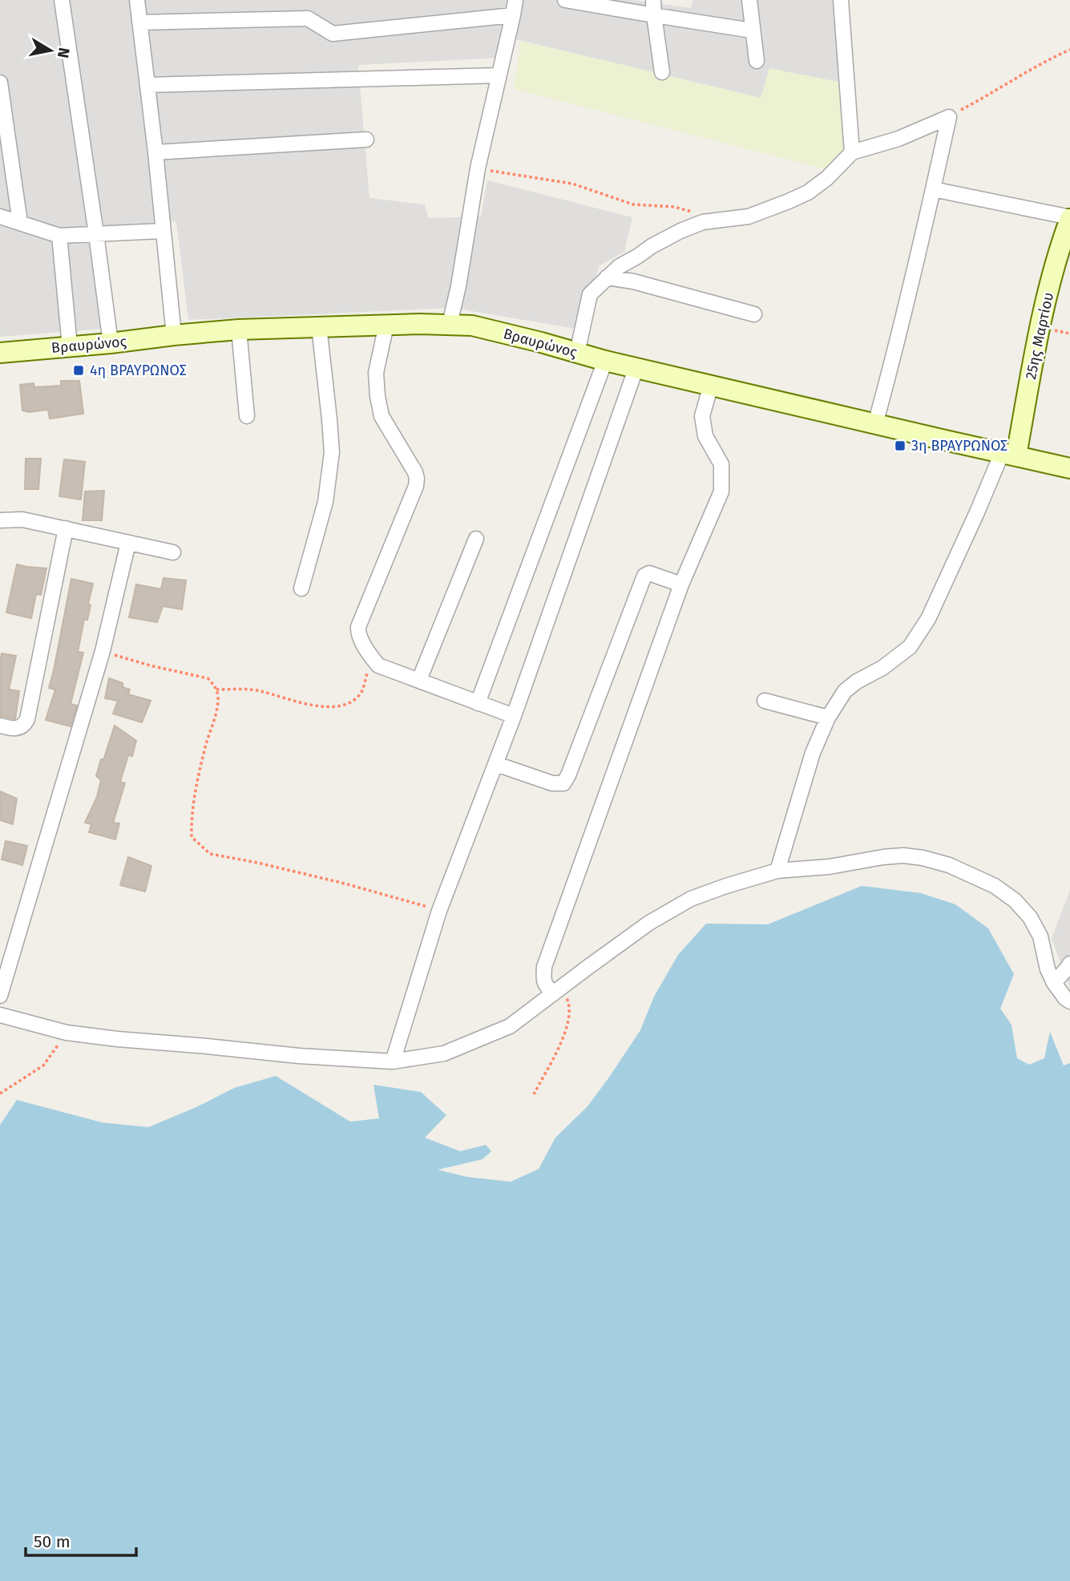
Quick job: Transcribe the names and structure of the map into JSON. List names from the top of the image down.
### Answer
{
  "streets": {
    "main road": ["25ης Μαρτίου", "Βραυρώνος"]
  },
  "crossings": [
    ["25ης Μαρτίου", "Βραυρώνος"]
  ],
  "places": {
    "transit": ["4η ΒΡΑΥΡΩΝΟΣ", "3η ΒΡΑΥΡΩΝΟΣ"]
  },
  "scale_bar": "50 m",
  "north": "right"
}
